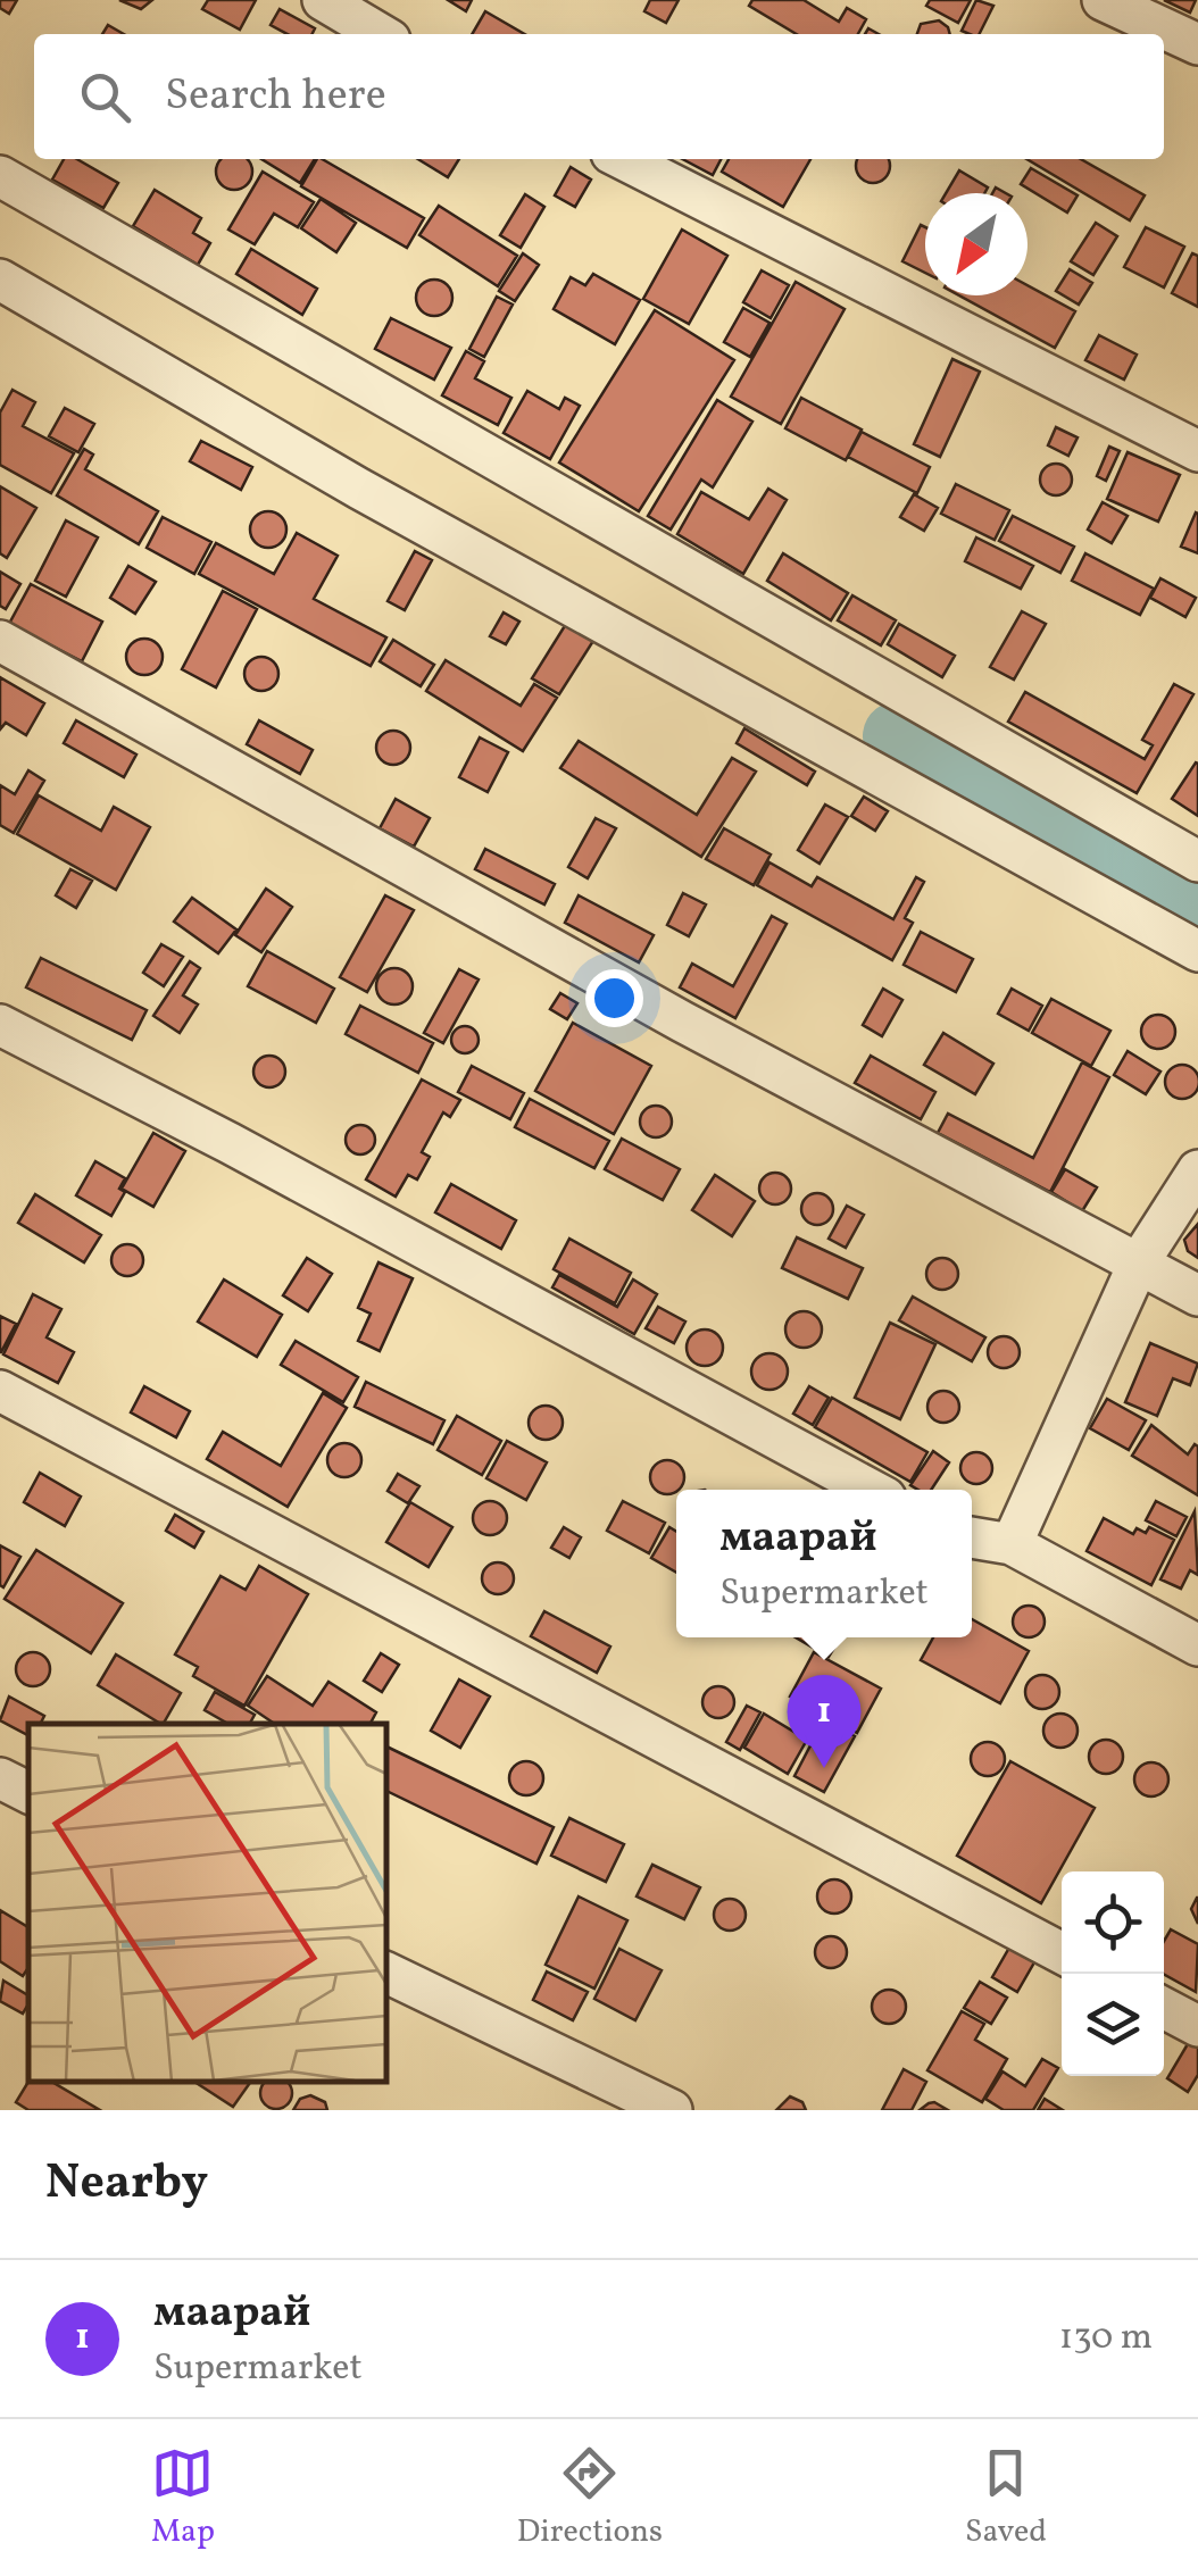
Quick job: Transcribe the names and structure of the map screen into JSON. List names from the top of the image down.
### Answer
{
  "north": "bottom left",
  "page": {
    "search": "Search here",
    "popup": ["маарай", "Supermarket"],
    "pins": "1",
    "heading": "Nearby",
    "list": [
      {
        "mark": "1",
        "name": "маарай",
        "note": "Supermarket",
        "value": "130 m"
      }
    ],
    "nav": ["Map", "Directions", "Saved"]
  }
}
